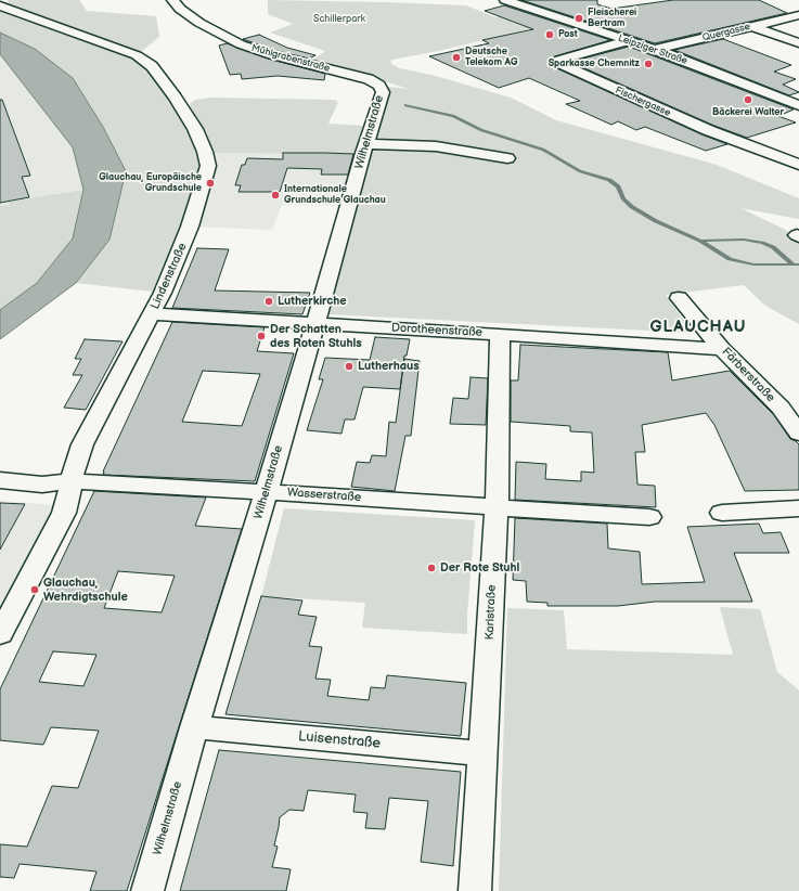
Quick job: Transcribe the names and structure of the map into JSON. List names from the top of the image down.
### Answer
{
  "streets": {
    "street": [
      "Quergasse",
      "Leipziger Straße",
      "Mühlgrabenstraße",
      "Fischergasse",
      "Wilhelmstraße",
      "Lindenstraße",
      "Dorotheenstraße",
      "Färberstraße",
      "Wasserstraße",
      "Karlstraße",
      "Luisenstraße"
    ]
  },
  "crossings": [
    ["Quergasse", "Leipziger Straße"],
    ["Leipziger Straße", "Fischergasse"],
    ["Mühlgrabenstraße", "Wilhelmstraße"],
    ["Wilhelmstraße", "Dorotheenstraße"],
    ["Wilhelmstraße", "Wasserstraße"],
    ["Wilhelmstraße", "Luisenstraße"],
    ["Lindenstraße", "Dorotheenstraße"],
    ["Lindenstraße", "Wasserstraße"],
    ["Dorotheenstraße", "Färberstraße"],
    ["Dorotheenstraße", "Karlstraße"],
    ["Wasserstraße", "Karlstraße"],
    ["Karlstraße", "Luisenstraße"]
  ],
  "districts": ["GLAUCHAU"],
  "parks": ["Schillerpark"],
  "places": [
    "Fleischerei Bertram",
    "Post",
    "Deutsche Telekom AG",
    "Sparkasse Chemnitz",
    "Bäckerei Walter",
    "Glauchau, Europäische Grundschule",
    "Internationale Grundschule Glauchau",
    "Lutherkirche",
    "Der Schatten des Roten Stuhls",
    "Lutherhaus",
    "Der Rote Stuhl",
    "Glauchau, Wehrdigtschule"
  ]
}
